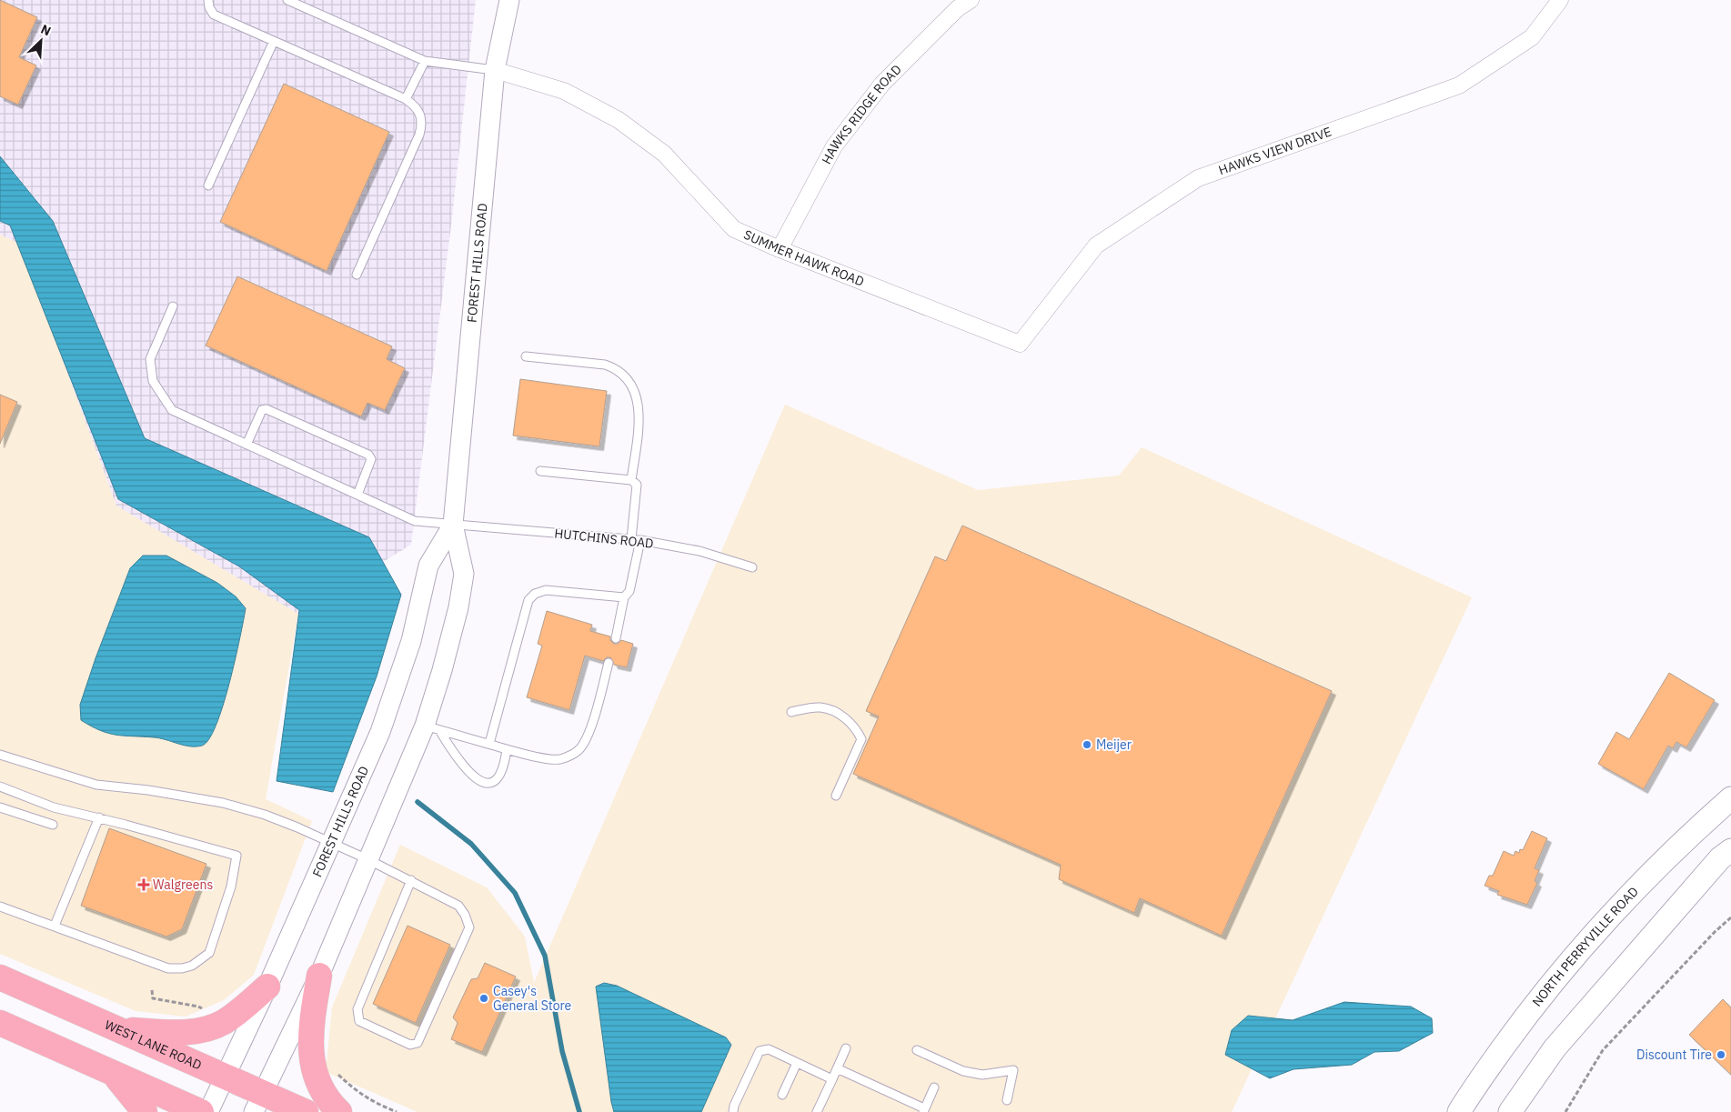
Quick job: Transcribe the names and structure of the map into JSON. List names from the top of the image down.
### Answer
{
  "streets": {
    "main road": ["NORTH PERRYVILLE ROAD", "WEST LANE ROAD"],
    "street": [
      "HAWKS RIDGE ROAD",
      "HAWKS VIEW DRIVE",
      "SUMMER HAWK ROAD",
      "FOREST HILLS ROAD"
    ],
    "lane": ["HUTCHINS ROAD"]
  },
  "crossings": [
    ["HAWKS RIDGE ROAD", "SUMMER HAWK ROAD"],
    ["HAWKS VIEW DRIVE", "SUMMER HAWK ROAD"],
    ["SUMMER HAWK ROAD", "FOREST HILLS ROAD"],
    ["FOREST HILLS ROAD", "HUTCHINS ROAD"],
    ["FOREST HILLS ROAD", "WEST LANE ROAD"]
  ],
  "places": {
    "other": ["Meijer", "Casey's General Store", "Discount Tire"],
    "health": ["Walgreens"]
  },
  "north": "top right"
}
